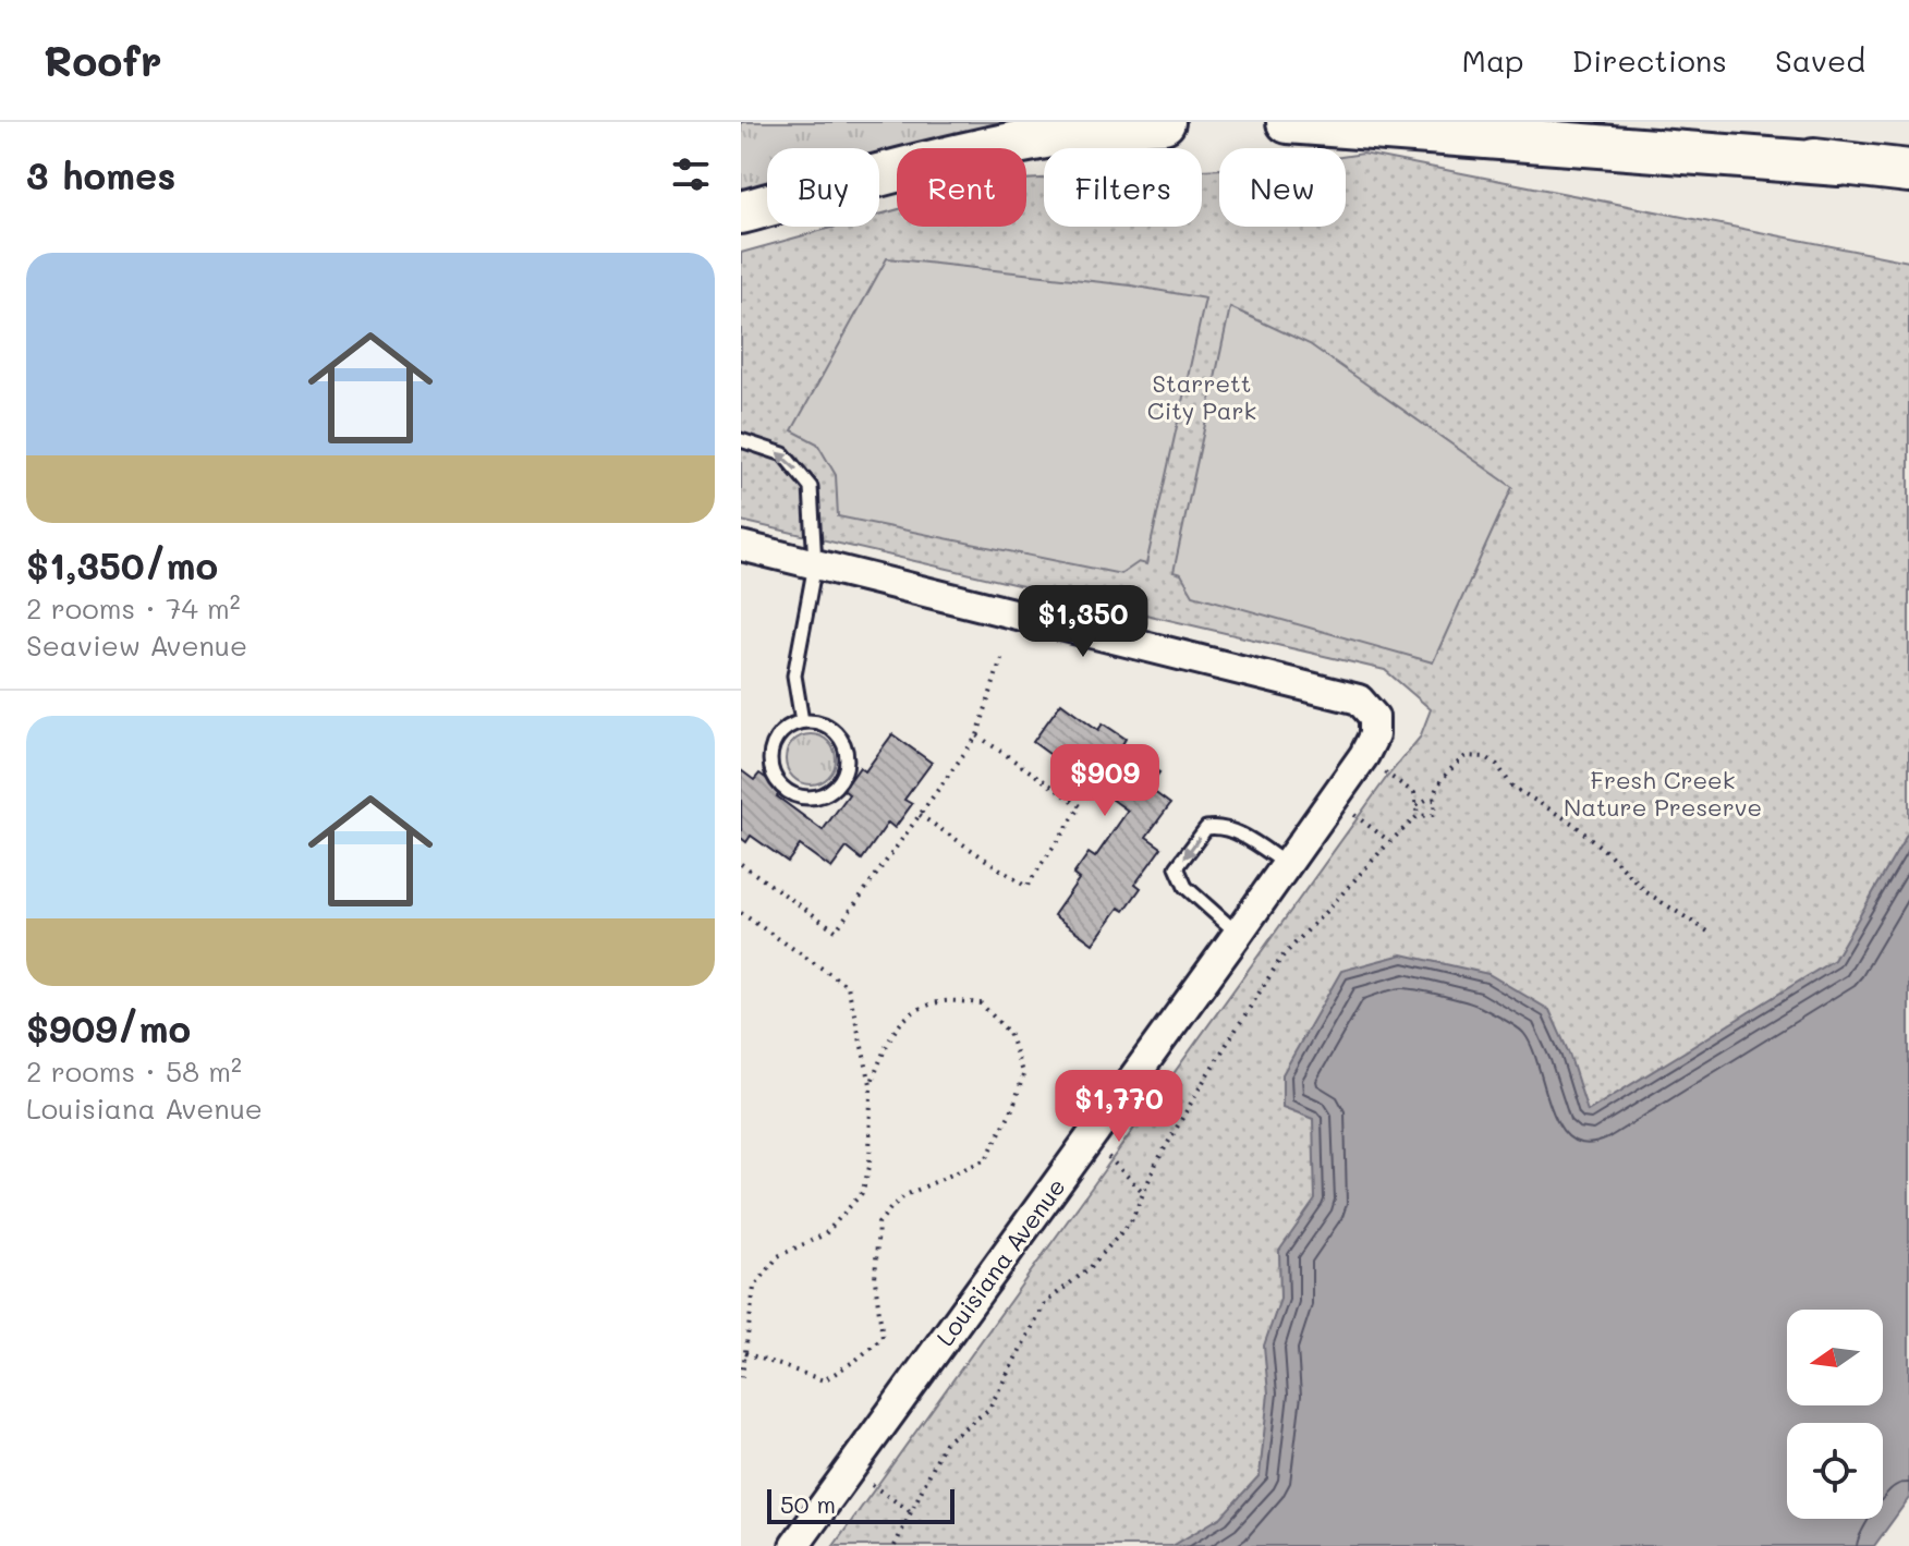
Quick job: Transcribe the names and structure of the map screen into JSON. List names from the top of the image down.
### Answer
{
  "streets": {
    "street": ["Louisiana Avenue"]
  },
  "parks": ["Starrett City Park", "Fresh Creek Nature Preserve"],
  "scale_bar": "50 m",
  "north": "left",
  "page": {
    "header": "Roofr",
    "nav": ["Map", "Directions", "Saved"],
    "heading": "3 homes",
    "chip": [
      "Buy",
      "Rent",
      "Filters",
      "New"
    ],
    "list": [
      {
        "name": "$1,350/mo",
        "note": "2 rooms · 74 m² · Seaview Avenue"
      },
      {
        "name": "$909/mo",
        "note": "2 rooms · 58 m² · Louisiana Avenue"
      }
    ],
    "price": ["$1,350", "$909", "$1,770"],
    "scale": "50 m"
  }
}
